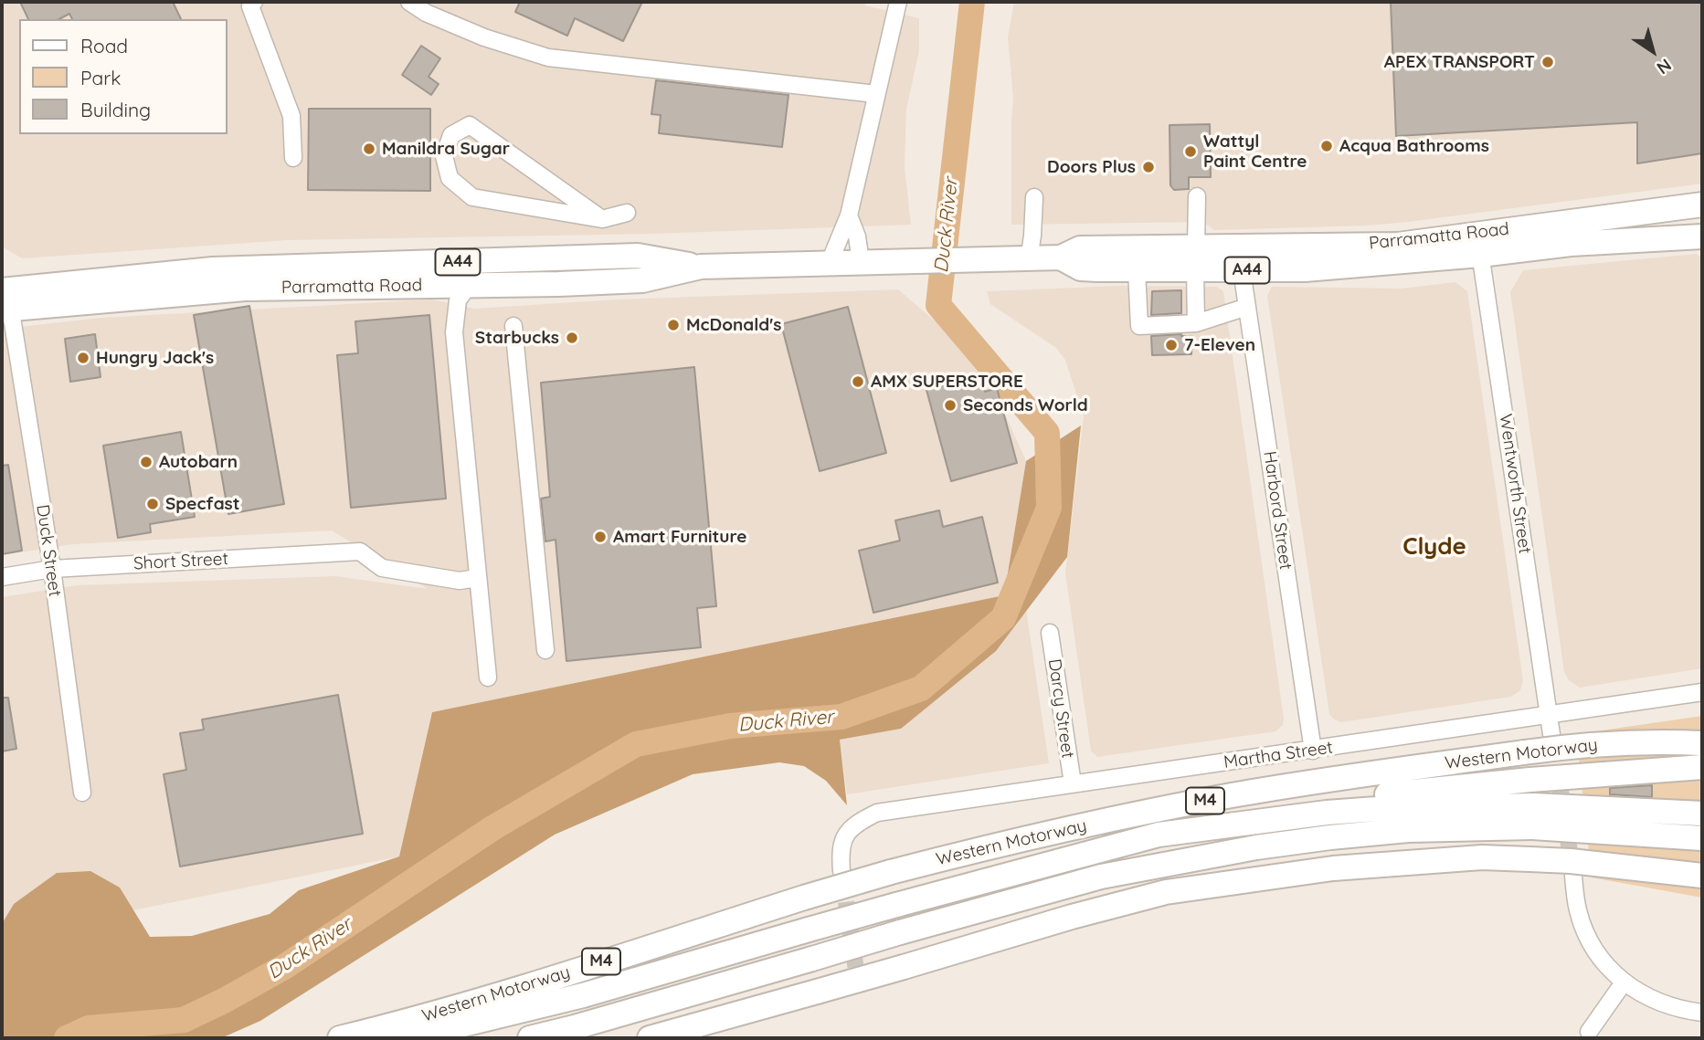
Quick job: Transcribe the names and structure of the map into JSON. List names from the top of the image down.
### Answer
{
  "streets": {
    "highway": [
      "Parramatta Road",
      "A44",
      "Western Motorway",
      "M4"
    ],
    "street": [
      "Wentworth Street",
      "Harbord Street",
      "Duck Street",
      "Short Street",
      "Darcy Street",
      "Martha Street"
    ]
  },
  "crossings": [
    ["Parramatta Road", "Wentworth Street"],
    ["Parramatta Road", "Harbord Street"],
    ["Parramatta Road", "Duck Street"],
    ["Wentworth Street", "Martha Street"],
    ["Harbord Street", "Martha Street"],
    ["Duck Street", "Short Street"],
    ["Darcy Street", "Martha Street"]
  ],
  "districts": ["Clyde"],
  "water": ["Duck River"],
  "places": [
    "APEX TRANSPORT",
    "Acqua Bathrooms",
    "Manildra Sugar",
    "Wattyl Paint Centre",
    "Doors Plus",
    "McDonald's",
    "Starbucks",
    "7-Eleven",
    "Hungry Jack's",
    "AMX SUPERSTORE",
    "Seconds World",
    "Autobarn",
    "Specfast",
    "Amart Furniture"
  ],
  "legend": ["Road", "Park", "Building"],
  "north": "bottom right"
}
